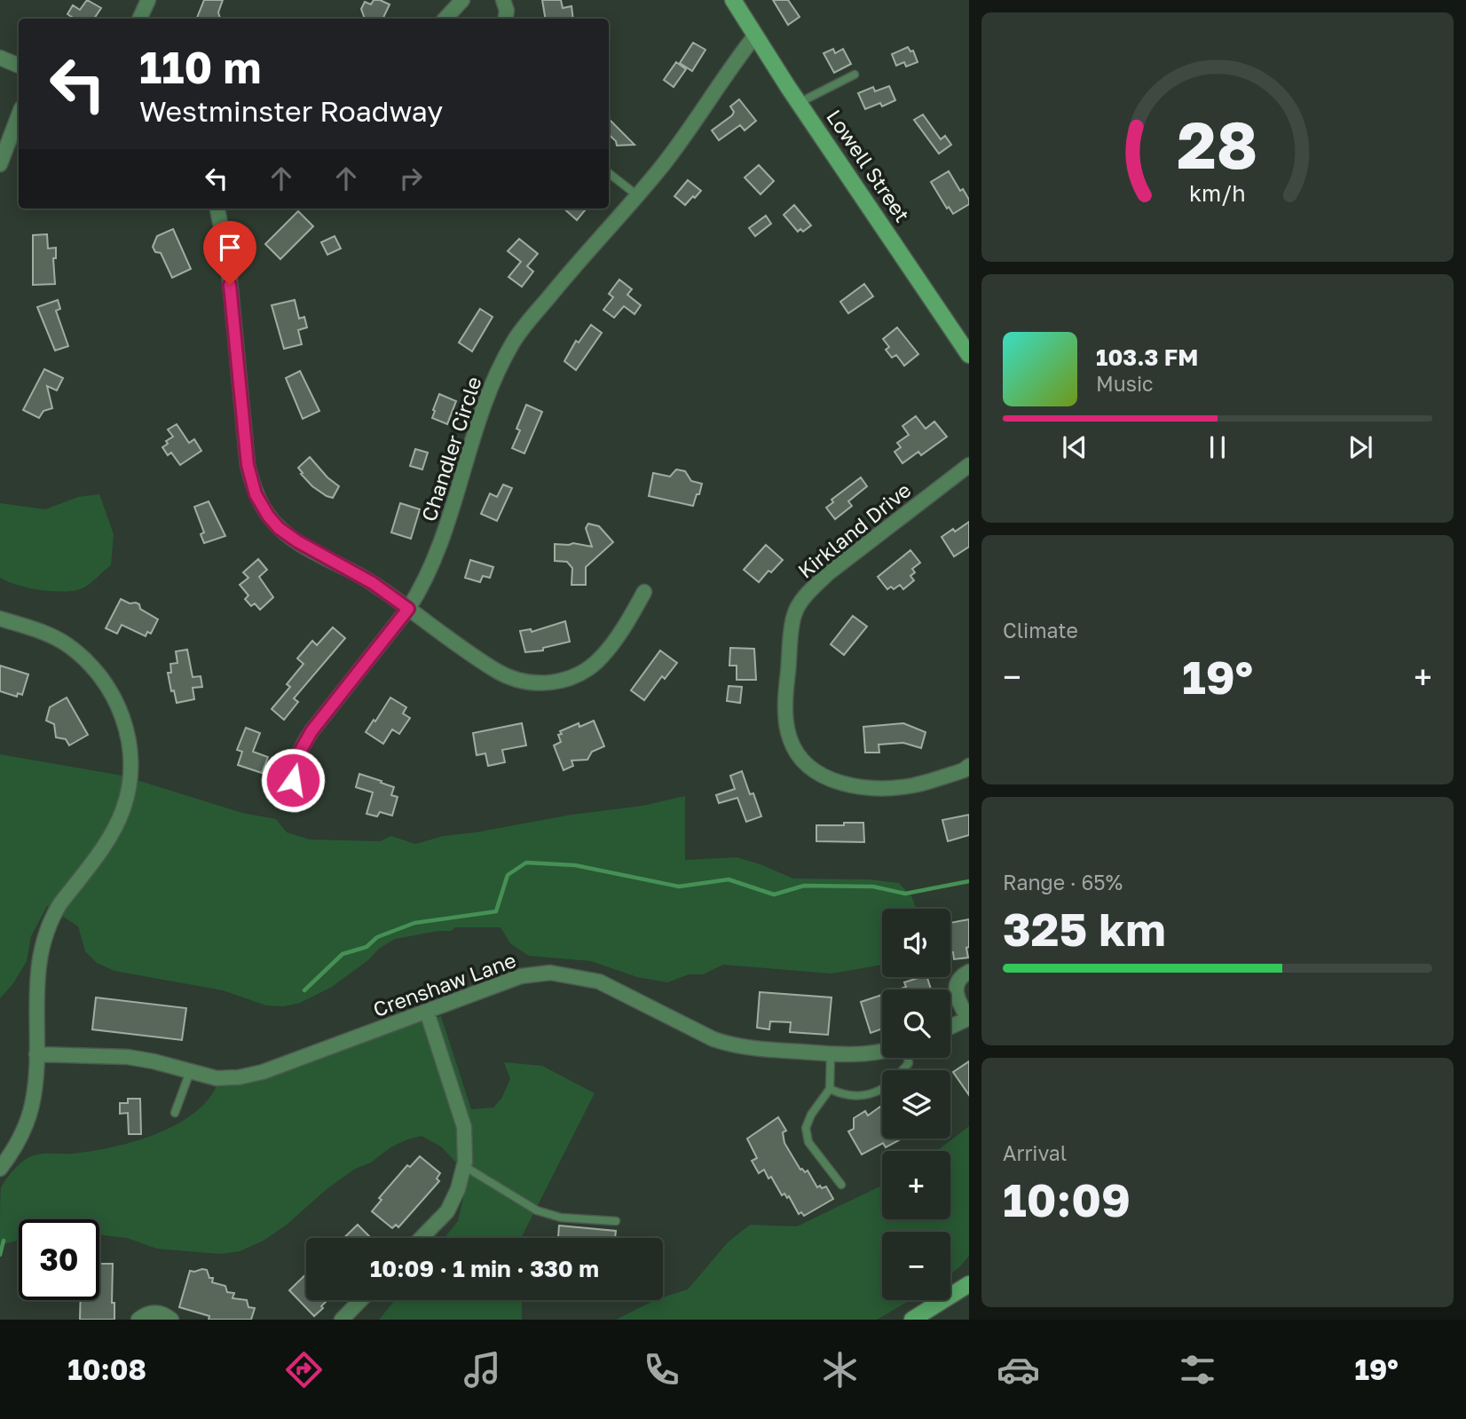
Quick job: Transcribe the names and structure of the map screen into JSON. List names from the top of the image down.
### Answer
{
  "streets": {
    "main road": ["Lowell Street"],
    "street": ["Chandler Circle", "Kirkland Drive", "Crenshaw Lane"]
  },
  "crossings": [
    ["Lowell Street", "Chandler Circle"]
  ],
  "page": {
    "turn": ["110 m", "Westminster Roadway"],
    "song": ["103.3 FM", "Music"],
    "tile": [
      "Climate",
      ["Range · 65%", "325 km"],
      ["Arrival", "10:09"]
    ],
    "heat": ["−", "19°", "+"],
    "map_buttons": ["+", "−"],
    "limit": "30",
    "trip": "10:09 · 1 min · 330 m",
    "tabs": ["10:08", "19°"],
    "gauge": ["28", "km/h"]
  }
}
